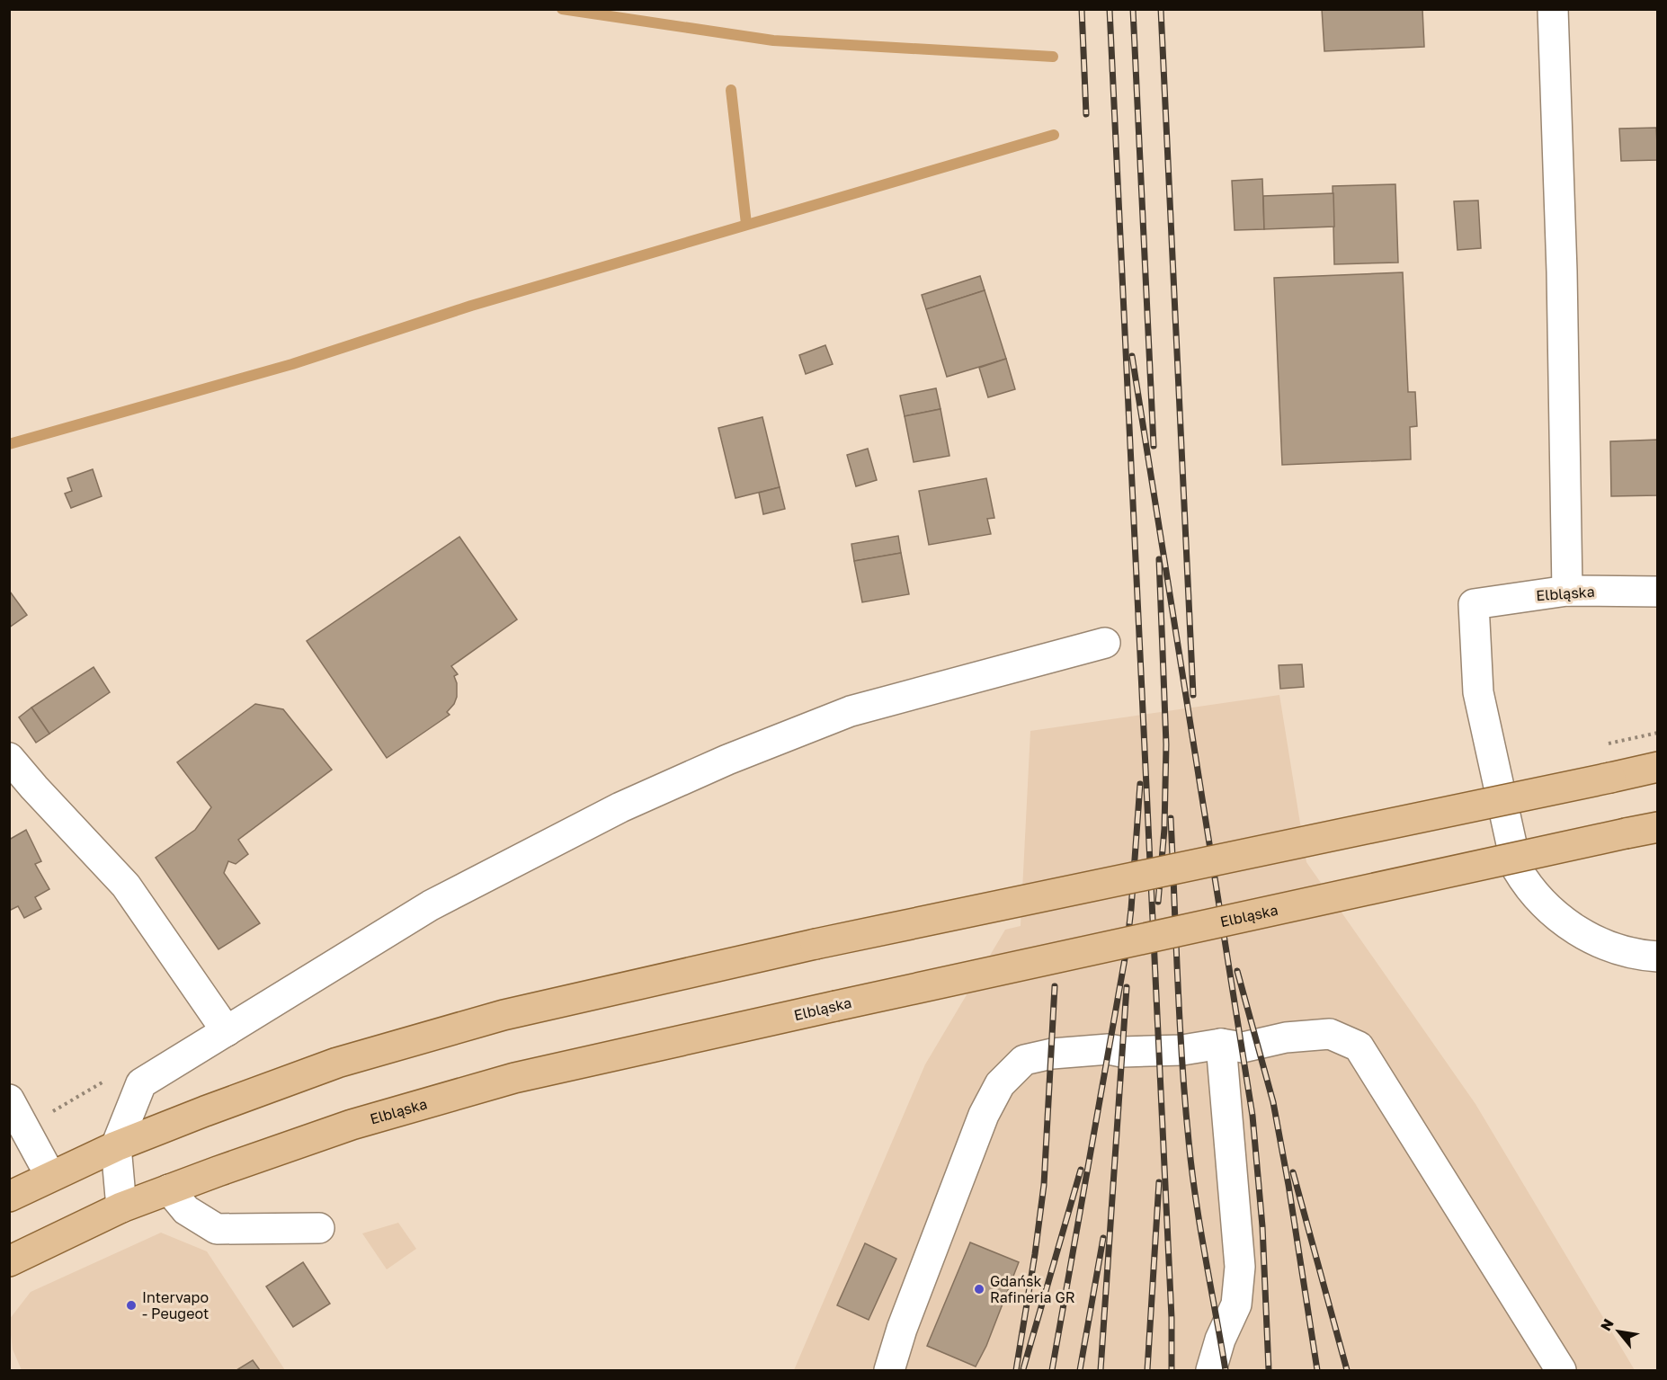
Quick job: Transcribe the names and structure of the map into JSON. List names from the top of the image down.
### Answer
{
  "streets": {
    "main road": ["Elbląska"]
  },
  "places": ["Gdańsk Rafineria GR", "Intervapo - Peugeot"],
  "north": "top left"
}
